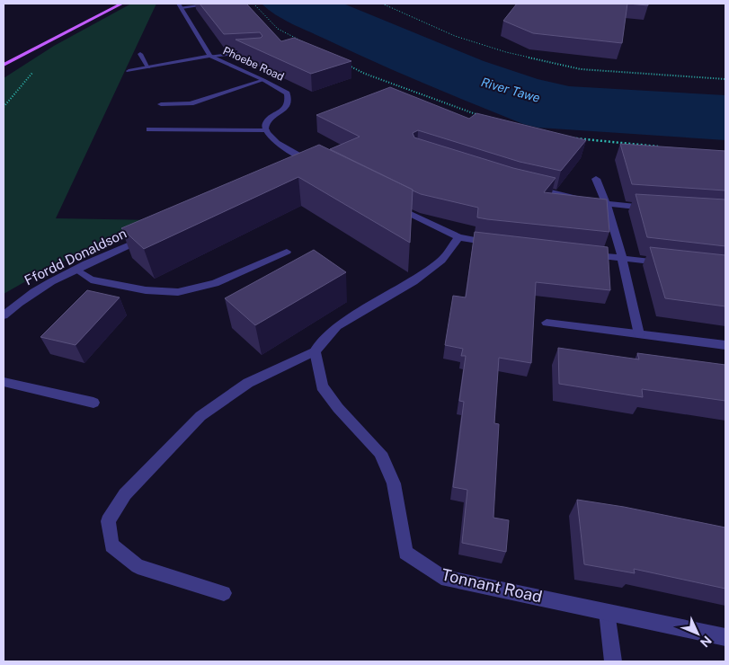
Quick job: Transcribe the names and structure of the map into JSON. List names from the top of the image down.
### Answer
{
  "streets": {
    "street": ["Phoebe Road", "Ffordd Donaldson", "Tonnant Road"]
  },
  "water": ["River Tawe"],
  "north": "bottom right"
}
